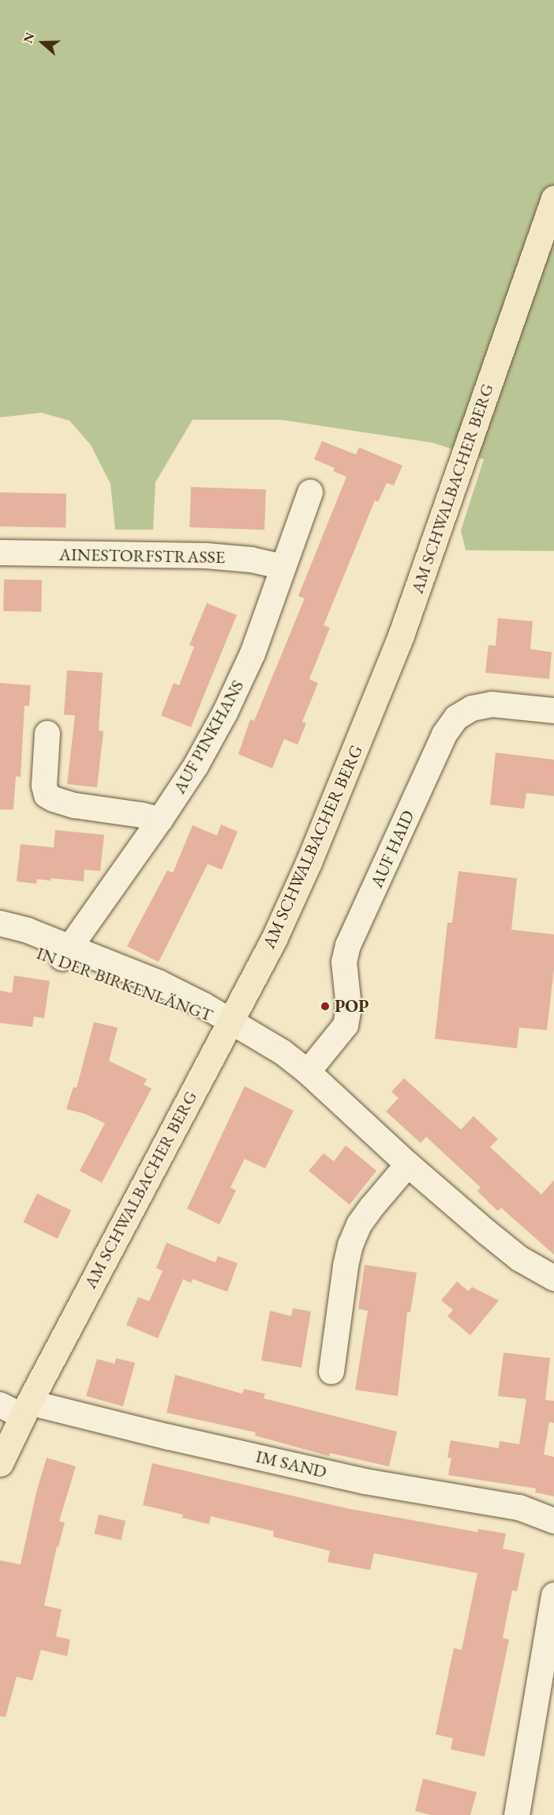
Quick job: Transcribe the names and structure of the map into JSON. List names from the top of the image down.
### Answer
{
  "streets": {
    "main road": ["AM SCHWALBACHER BERG"],
    "street": [
      "AINESTORFSTRASSE",
      "AUF PINKHANS",
      "AUF HAID",
      "IN DER BIRKENLÄNGT",
      "IM SAND"
    ]
  },
  "crossings": [
    ["AM SCHWALBACHER BERG", "IN DER BIRKENLÄNGT"],
    ["AM SCHWALBACHER BERG", "IM SAND"],
    ["AINESTORFSTRASSE", "AUF PINKHANS"],
    ["AUF PINKHANS", "IN DER BIRKENLÄNGT"],
    ["AUF HAID", "IN DER BIRKENLÄNGT"]
  ],
  "places": ["POP"],
  "north": "left"
}
